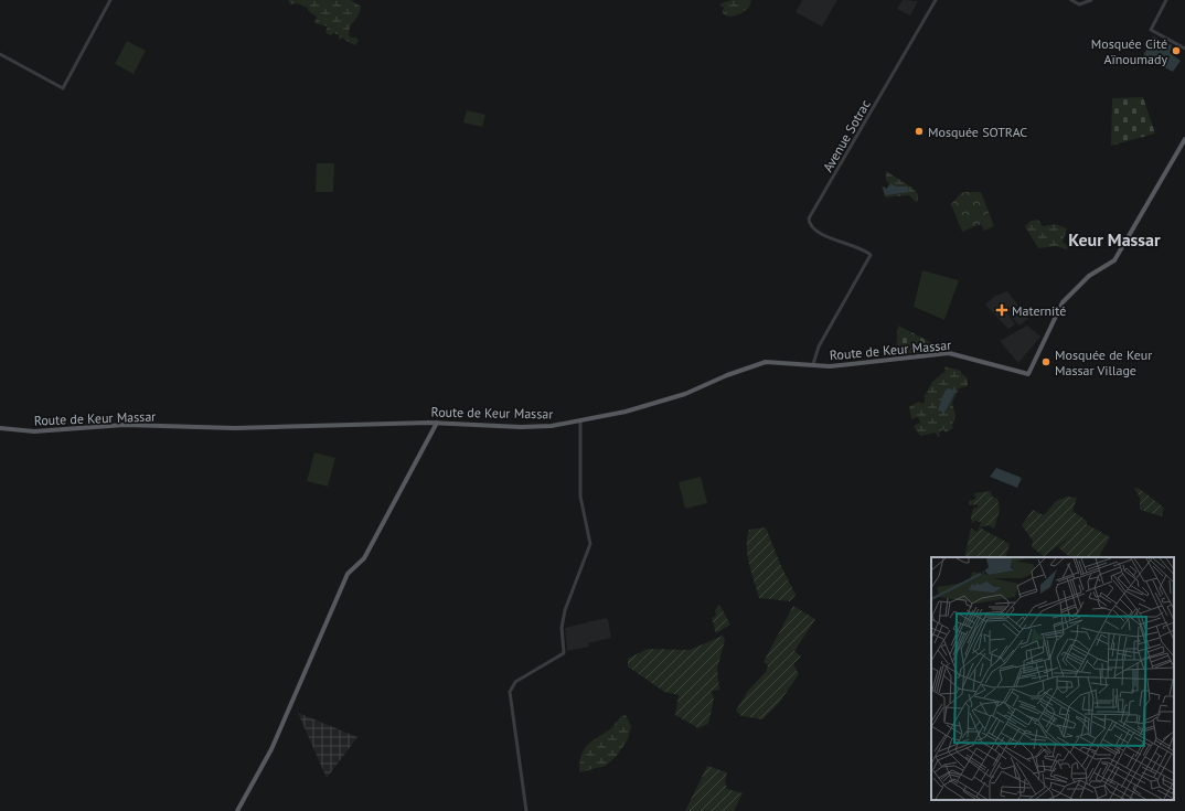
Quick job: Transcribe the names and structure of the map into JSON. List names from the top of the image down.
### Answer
{
  "streets": {
    "main road": ["Route de Keur Massar"],
    "street": ["Avenue Sotrac"]
  },
  "crossings": [
    ["Avenue Sotrac", "Route de Keur Massar"]
  ],
  "districts": ["Keur Massar"],
  "places": {
    "other": ["Mosquée Cité Aïnoumady", "Mosquée SOTRAC", "Mosquée de Keur Massar Village"],
    "health": ["Maternité"]
  }
}
